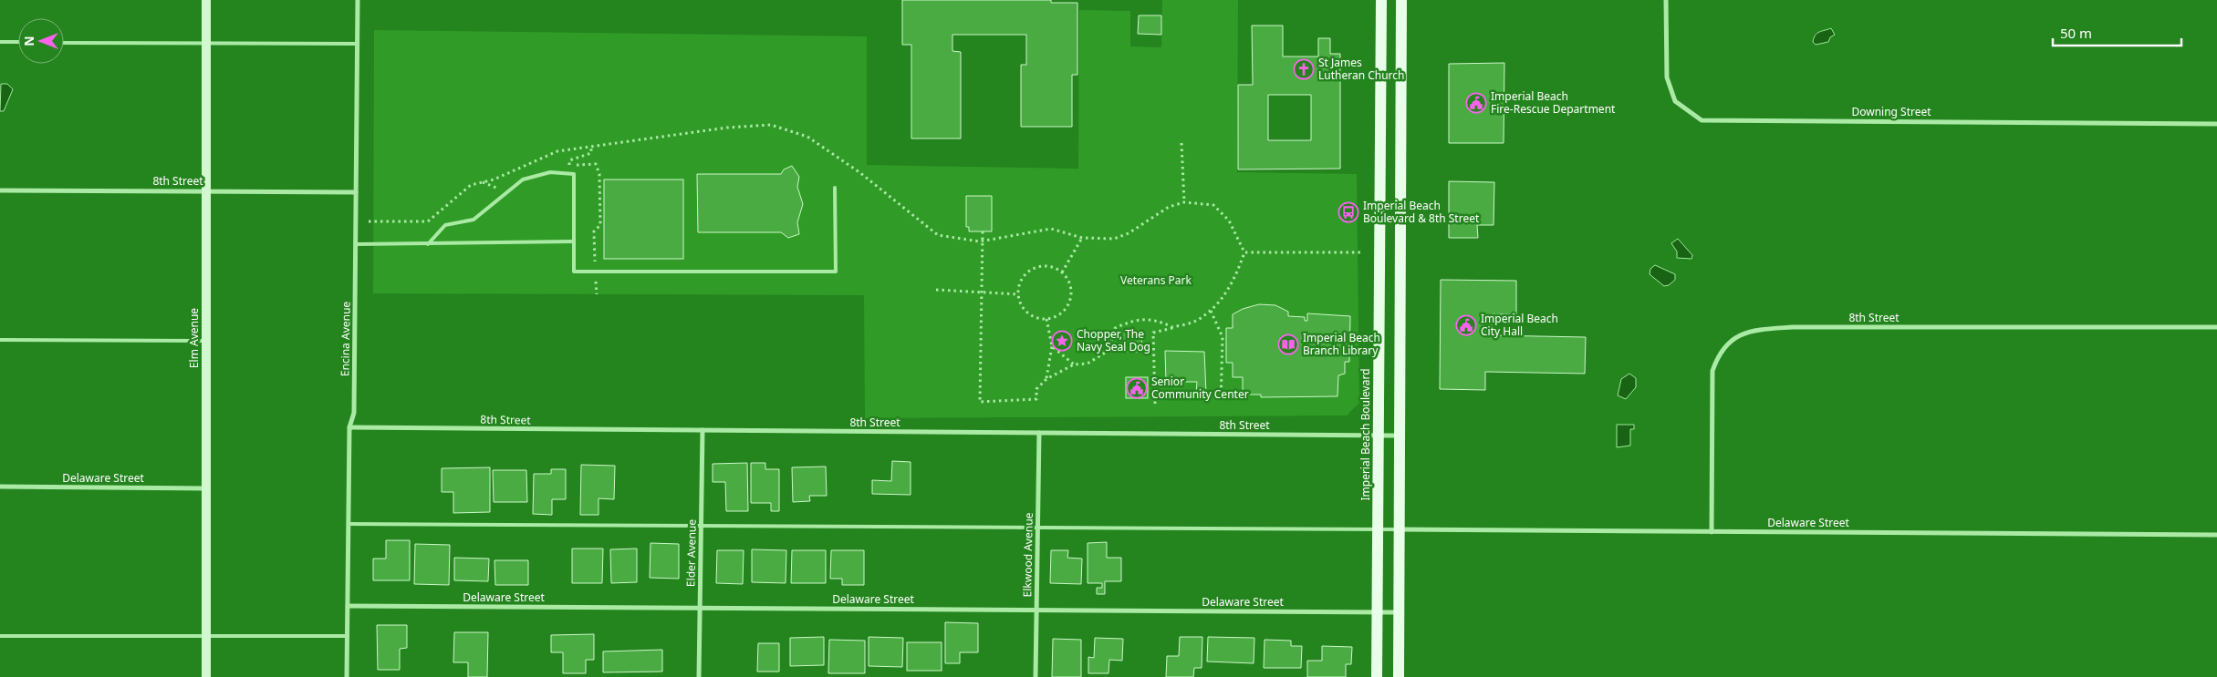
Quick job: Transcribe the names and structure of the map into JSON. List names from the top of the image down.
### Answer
{
  "streets": {
    "main road": ["Imperial Beach Boulevard"],
    "street": [
      "Downing Street",
      "8th Street",
      "Elm Avenue",
      "Encina Avenue",
      "Delaware Street",
      "Elder Avenue",
      "Elkwood Avenue"
    ]
  },
  "crossings": [
    ["8th Street", "Elm Avenue"],
    ["8th Street", "Encina Avenue"],
    ["8th Street", "Imperial Beach Boulevard"],
    ["8th Street", "Delaware Street"],
    ["8th Street", "Elder Avenue"],
    ["8th Street", "Elkwood Avenue"],
    ["Elm Avenue", "Delaware Street"],
    ["Encina Avenue", "Delaware Street"],
    ["Imperial Beach Boulevard", "Delaware Street"],
    ["Delaware Street", "Elder Avenue"],
    ["Delaware Street", "Elkwood Avenue"]
  ],
  "parks": ["Veterans Park"],
  "places": {
    "church": ["St James Lutheran Church"],
    "public building": ["Imperial Beach Fire-Rescue Department", "Imperial Beach City Hall", "Senior Community Center"],
    "bus stop": ["Imperial Beach Boulevard & 8th Street"],
    "place": ["Chopper, The Navy Seal Dog"],
    "library": ["Imperial Beach Branch Library"]
  },
  "scale_bar": "50 m",
  "north": "left"
}
